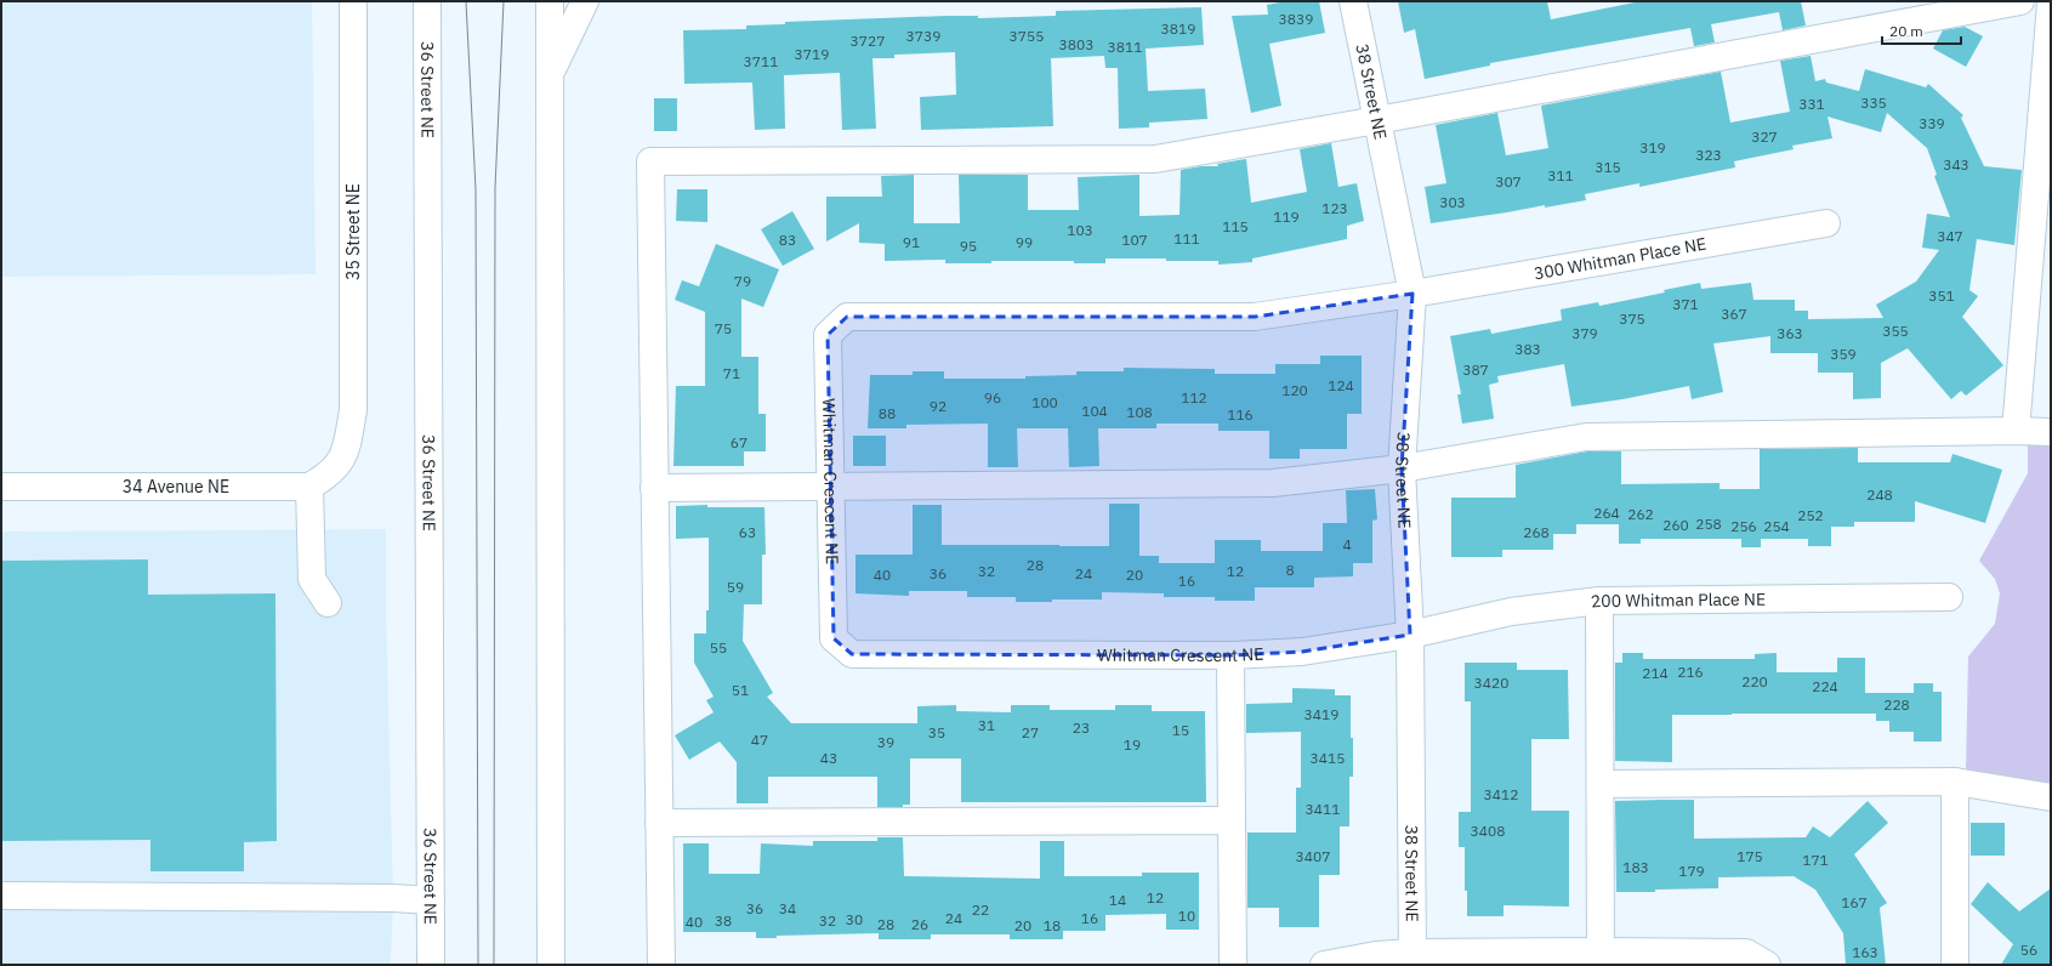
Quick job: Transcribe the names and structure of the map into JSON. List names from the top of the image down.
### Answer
{
  "streets": {
    "street": [
      "36 Street NE",
      "38 Street NE",
      "35 Street NE",
      "300 Whitman Place NE",
      "Whitman Crescent NE",
      "34 Avenue NE",
      "200 Whitman Place NE"
    ]
  },
  "crossings": [
    ["38 Street NE", "300 Whitman Place NE"],
    ["38 Street NE", "Whitman Crescent NE"],
    ["38 Street NE", "200 Whitman Place NE"],
    ["35 Street NE", "34 Avenue NE"],
    ["300 Whitman Place NE", "Whitman Crescent NE"],
    ["Whitman Crescent NE", "200 Whitman Place NE"]
  ],
  "house_numbers": [
    "3839",
    "3819",
    "3739",
    "3755",
    "3727",
    "3803",
    "3811",
    "3719",
    "3711",
    "335",
    "331",
    "339",
    "327",
    "319",
    "323",
    "343",
    "315",
    "311",
    "307",
    "303",
    "123",
    "119",
    "115",
    "103",
    "347",
    "111",
    "83",
    "107",
    "91",
    "99",
    "95",
    "79",
    "351",
    "371",
    "367",
    "375",
    "75",
    "355",
    "379",
    "363",
    "383",
    "359",
    "387",
    "71",
    "124",
    "120",
    "96",
    "112",
    "100",
    "92",
    "104",
    "108",
    "88",
    "116",
    "67",
    "248",
    "264",
    "262",
    "252",
    "258",
    "260",
    "256",
    "254",
    "63",
    "268",
    "4",
    "28",
    "8",
    "32",
    "12",
    "36",
    "24",
    "40",
    "20",
    "16",
    "59",
    "55",
    "216",
    "214",
    "220",
    "3420",
    "224",
    "51",
    "228",
    "3419",
    "31",
    "23",
    "15",
    "35",
    "27",
    "47",
    "39",
    "19",
    "43",
    "3415",
    "3412",
    "3411",
    "3408",
    "3407",
    "175",
    "171",
    "183",
    "179",
    "12",
    "14",
    "167",
    "36",
    "34",
    "22",
    "10",
    "24",
    "16",
    "30",
    "38",
    "32",
    "40",
    "28",
    "26",
    "20",
    "18",
    "56",
    "163"
  ],
  "scale_bar": "20 m"
}
